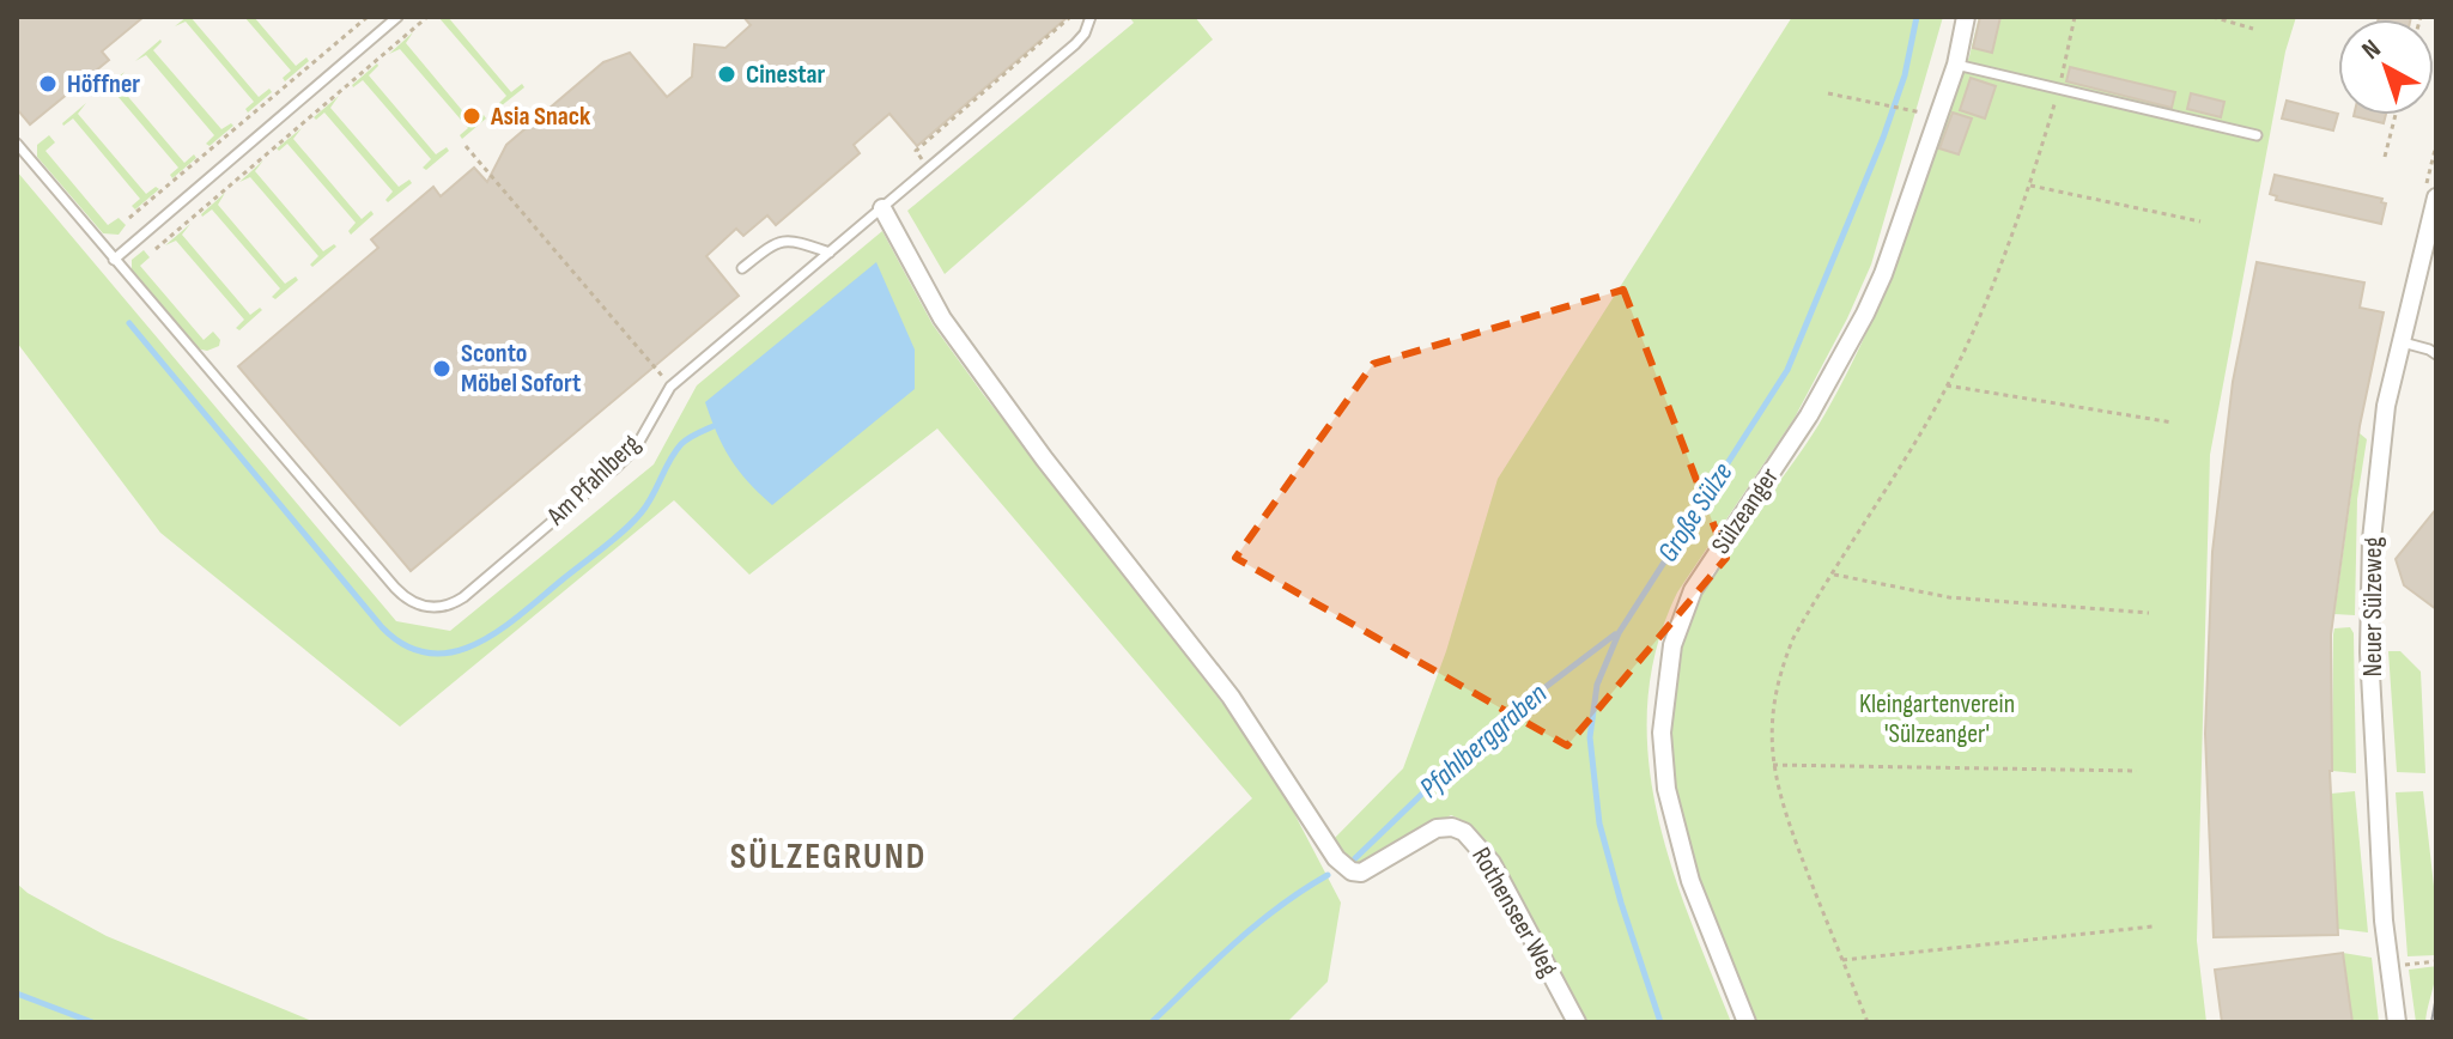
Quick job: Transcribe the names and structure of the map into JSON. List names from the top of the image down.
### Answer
{
  "streets": {
    "street": ["Sülzeanger", "Neuer Sülzeweg", "Rothenseer Weg"],
    "lane": ["Am Pfahlberg"]
  },
  "crossings": [
    ["Am Pfahlberg", "Rothenseer Weg"]
  ],
  "districts": ["SÜLZEGRUND"],
  "water": ["Große Sülze", "Pfahlberggraben"],
  "parks": ["Kleingartenverein 'Sülzeanger'"],
  "places": [
    "Cinestar",
    "Höffner",
    "Asia Snack",
    "Sconto Möbel Sofort"
  ],
  "north": "top left"
}
